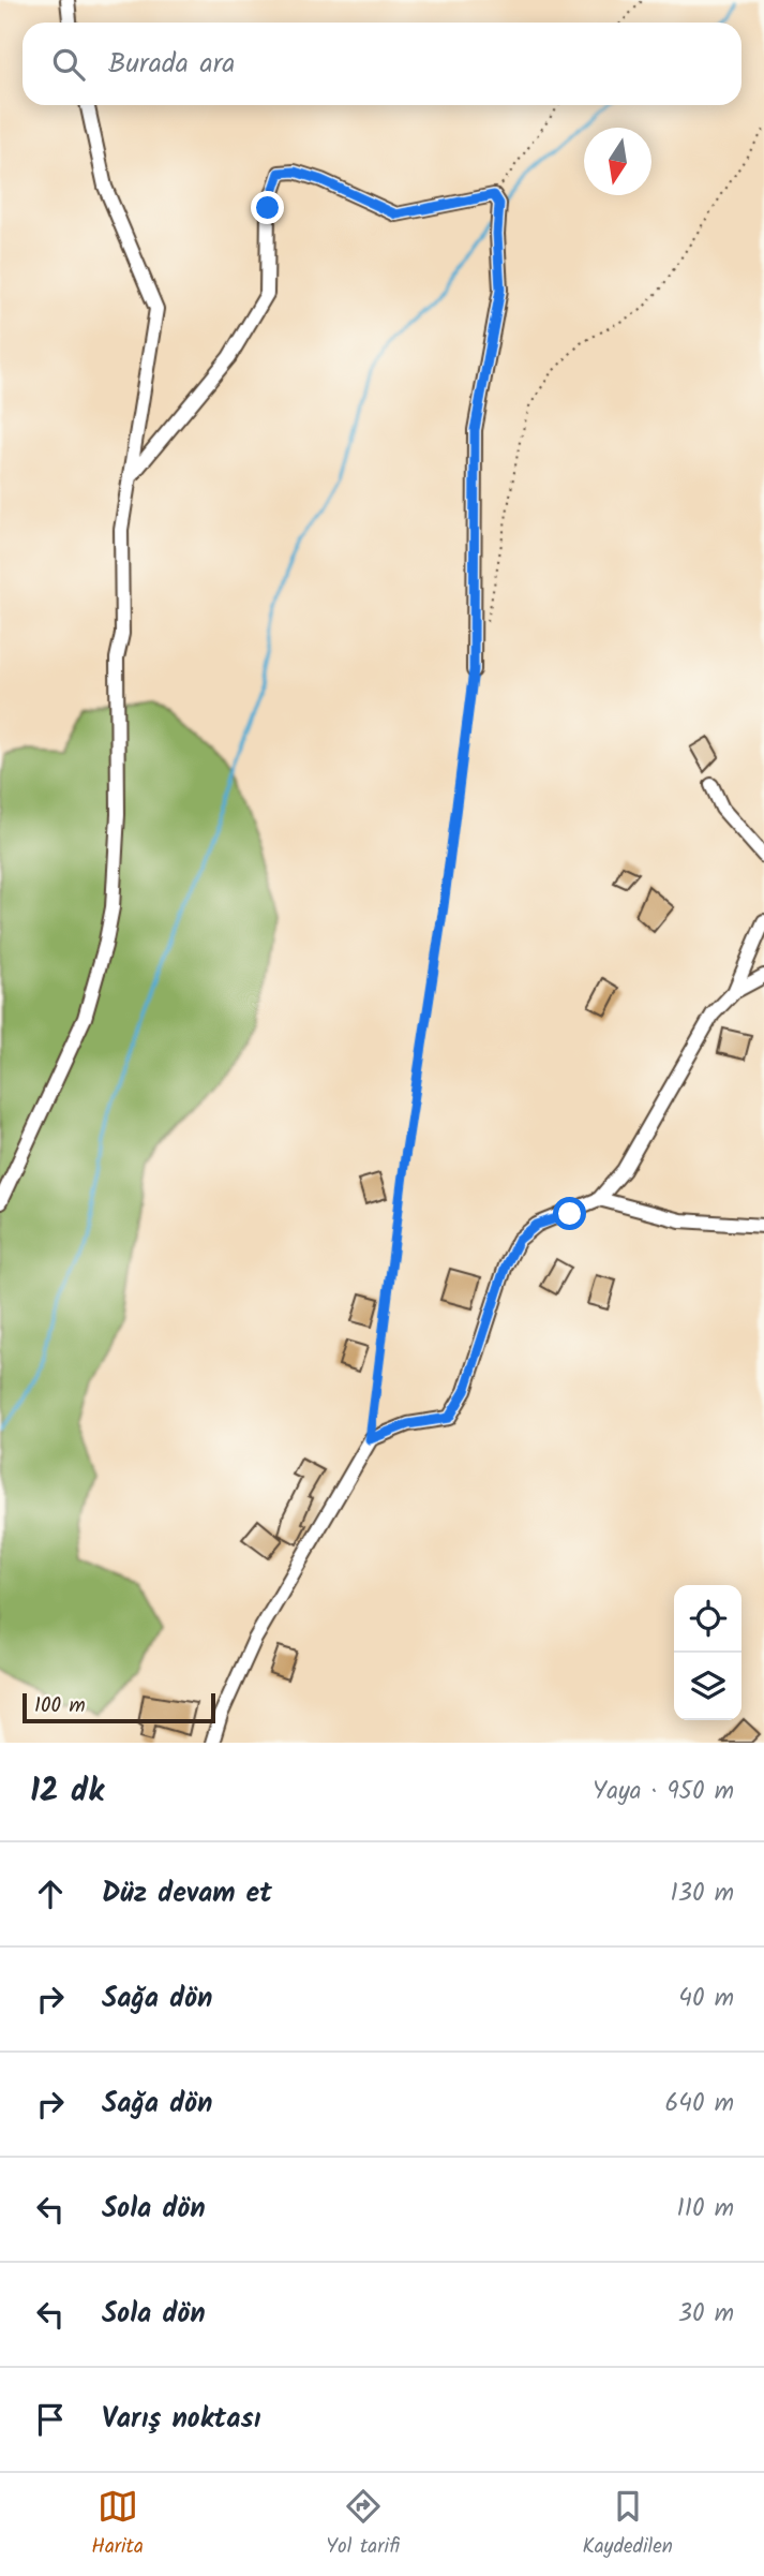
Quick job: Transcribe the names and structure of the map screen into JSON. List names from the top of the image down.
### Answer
{
  "scale_bar": "100 m",
  "north": "bottom",
  "page": {
    "search": "Burada ara",
    "scale": "100 m",
    "heading": ["12 dk", "Yaya · 950 m"],
    "list": [
      ["Düz devam et", "130 m"],
      ["Sağa dön", "40 m"],
      ["Sağa dön", "640 m"],
      ["Sola dön", "110 m"],
      ["Sola dön", "30 m"],
      "Varış noktası"
    ],
    "nav": ["Harita", "Yol tarifi", "Kaydedilen"]
  }
}
